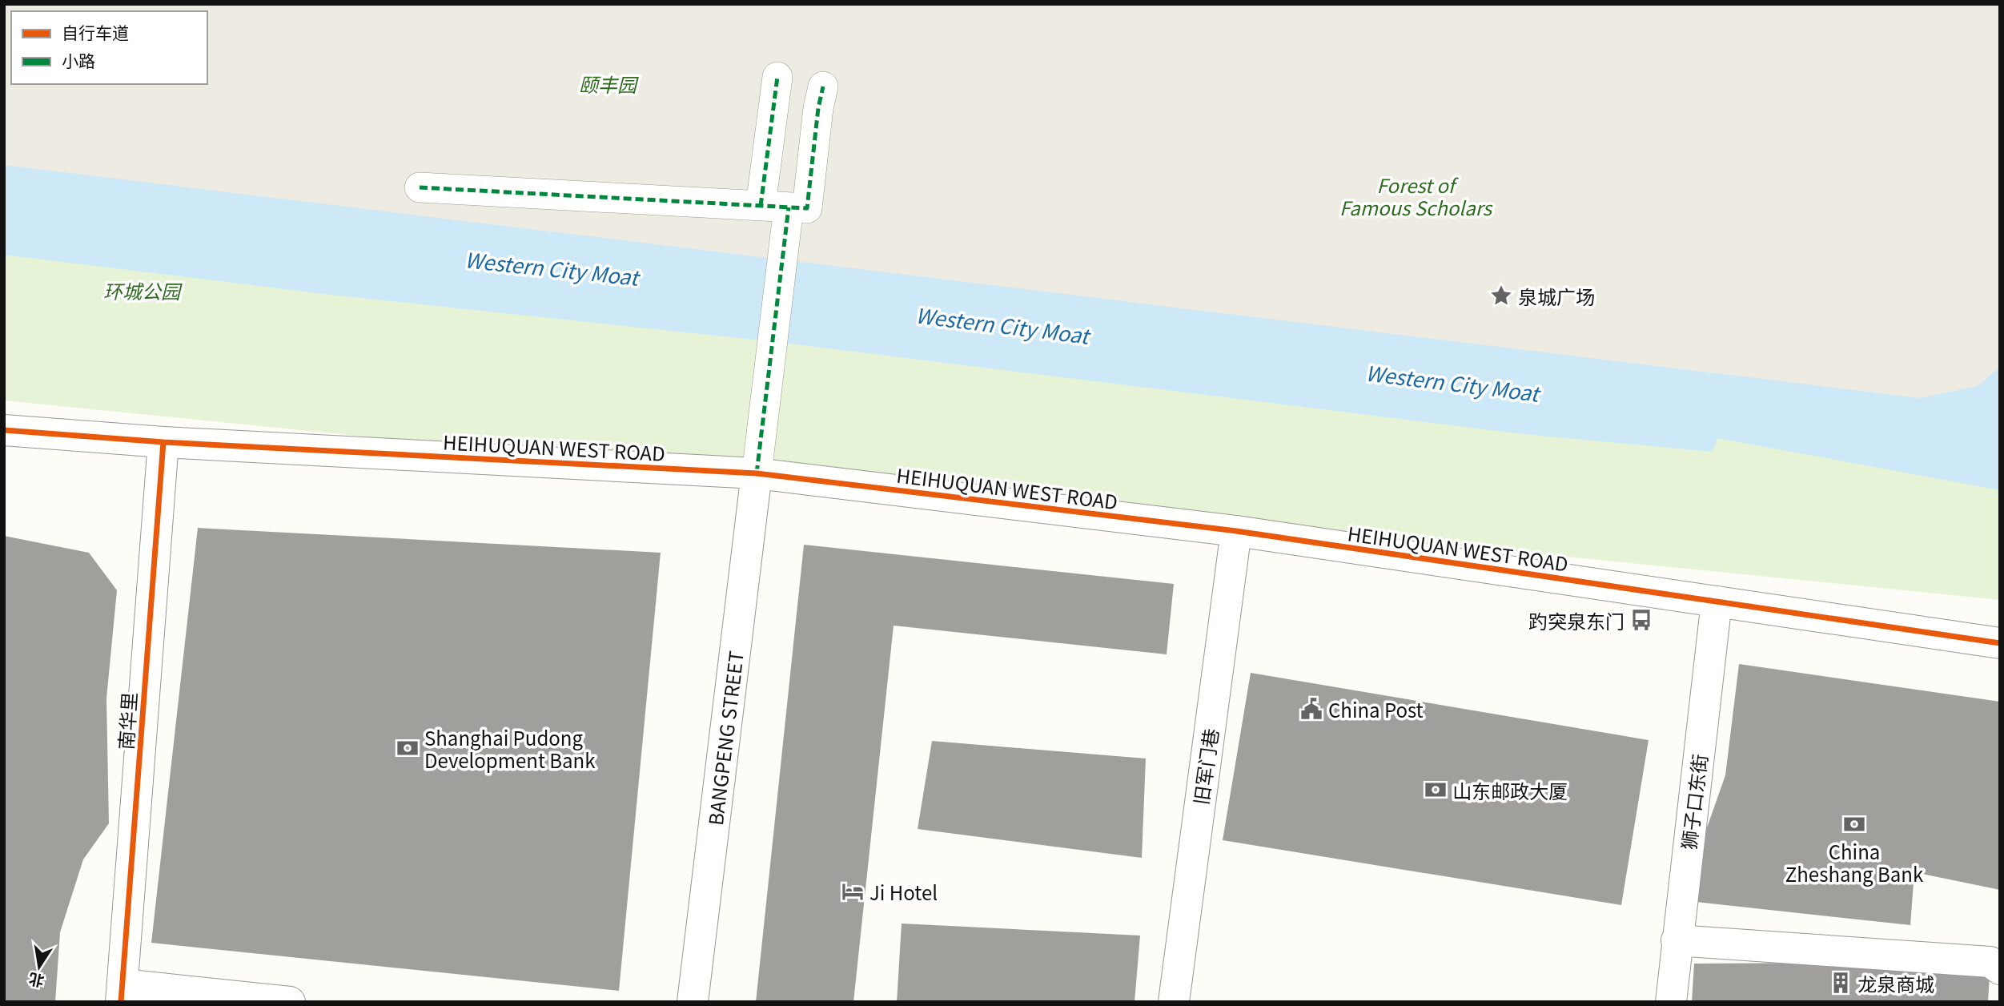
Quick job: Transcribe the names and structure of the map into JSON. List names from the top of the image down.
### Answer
{
  "streets": {
    "street": [
      "HEIHUQUAN WEST ROAD",
      "南华里",
      "BANGPENG STREET",
      "旧军门巷",
      "狮子口东街"
    ]
  },
  "crossings": [
    ["HEIHUQUAN WEST ROAD", "南华里"],
    ["HEIHUQUAN WEST ROAD", "BANGPENG STREET"],
    ["HEIHUQUAN WEST ROAD", "旧军门巷"],
    ["HEIHUQUAN WEST ROAD", "狮子口东街"]
  ],
  "water": ["Western City Moat"],
  "parks": ["颐丰园", "Forest of Famous Scholars", "环城公园"],
  "places": {
    "place": ["泉城广场"],
    "bus stop": ["趵突泉东门"],
    "public building": ["China Post"],
    "bank": ["Shanghai Pudong Development Bank", "山东邮政大厦", "China Zheshang Bank"],
    "hotel": ["Ji Hotel"],
    "building": ["龙泉商城"]
  },
  "legend": ["自行车道", "小路"],
  "north": "bottom"
}
